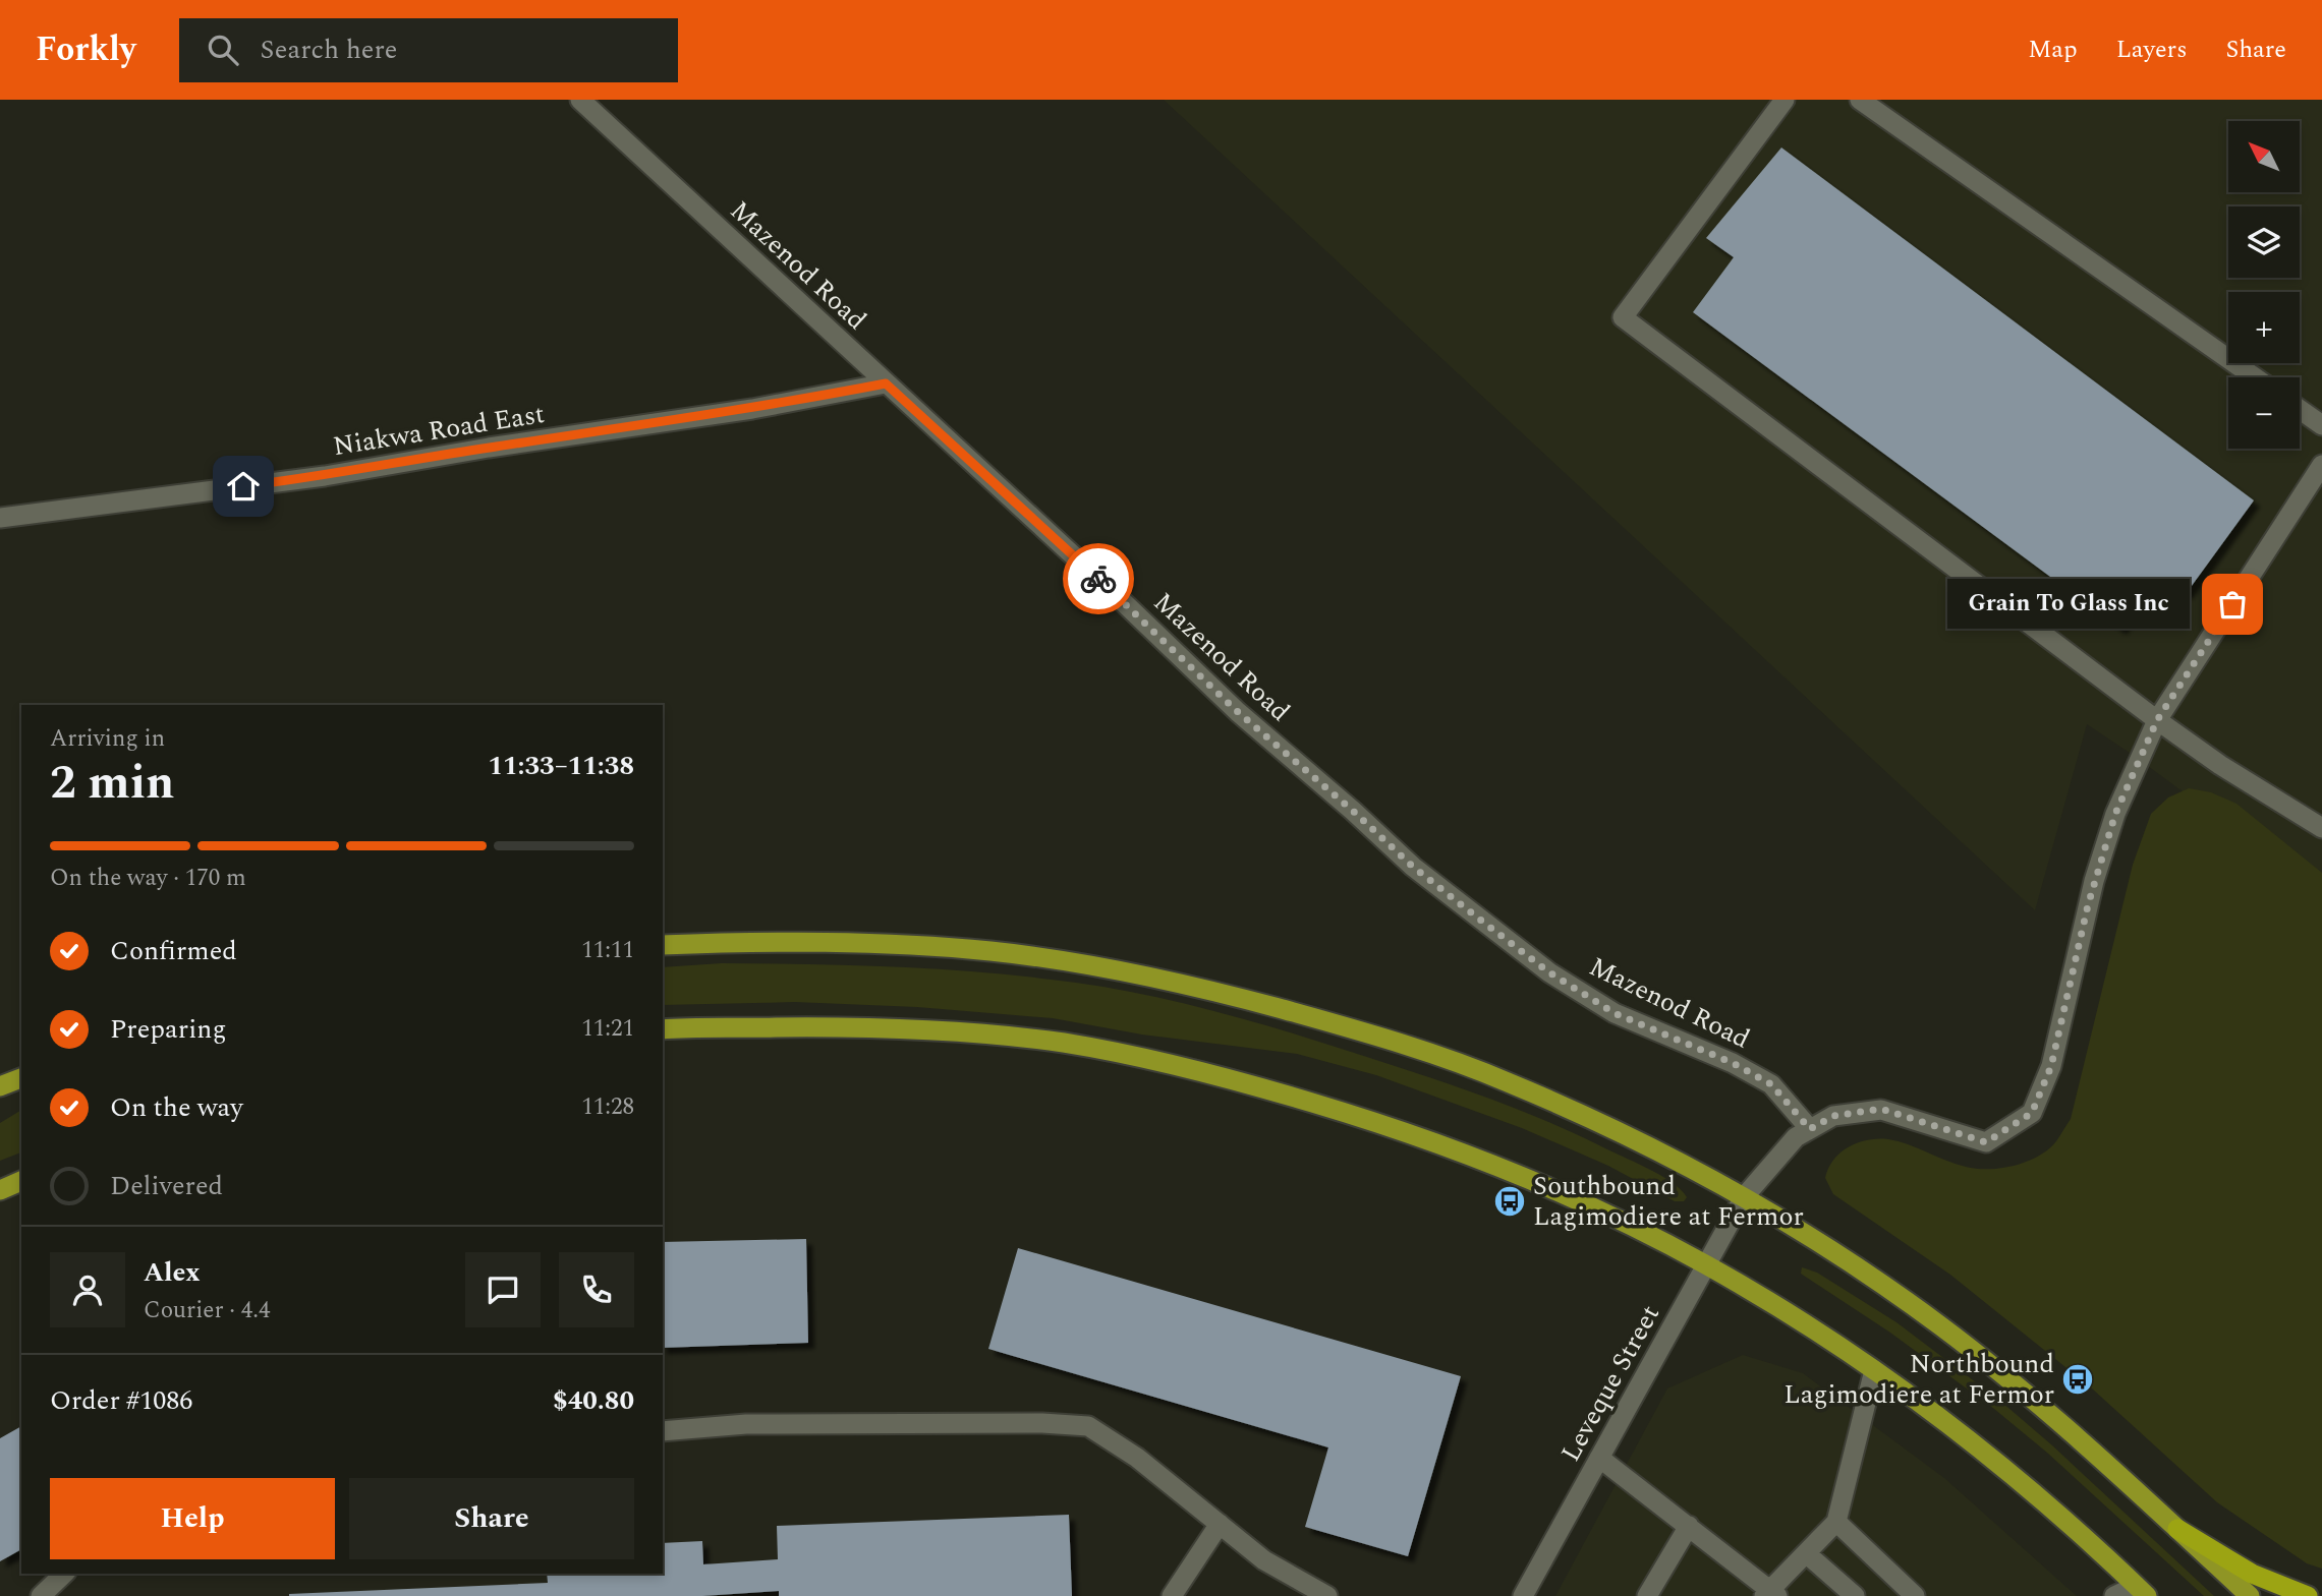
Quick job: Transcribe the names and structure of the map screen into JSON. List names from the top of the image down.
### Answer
{
  "streets": {
    "lane": ["Mazenod Road", "Niakwa Road East", "Leveque Street"]
  },
  "crossings": [
    ["Mazenod Road", "Niakwa Road East"],
    ["Mazenod Road", "Leveque Street"]
  ],
  "places": {
    "other": ["Grain To Glass Inc"],
    "bus stop": ["Southbound Lagimodiere at Fermor", "Northbound Lagimodiere at Fermor"]
  },
  "north": "top left",
  "page": {
    "header": "Forkly",
    "search": "Search here",
    "nav": ["Map", "Layers", "Share"],
    "map_buttons": ["+", "−"],
    "bubble": "Grain To Glass Inc",
    "heading": ["2 min", "Arriving in", "11:33–11:38"],
    "panel": [
      "Alex",
      "Courier · 4.4",
      "Order #1086",
      "$40.80"
    ],
    "bar": "On the way · 170 m",
    "list": [
      ["Confirmed", "11:11"],
      ["Preparing", "11:21"],
      ["On the way", "11:28"],
      "Delivered"
    ],
    "buttons": ["Help", "Share"]
  }
}
